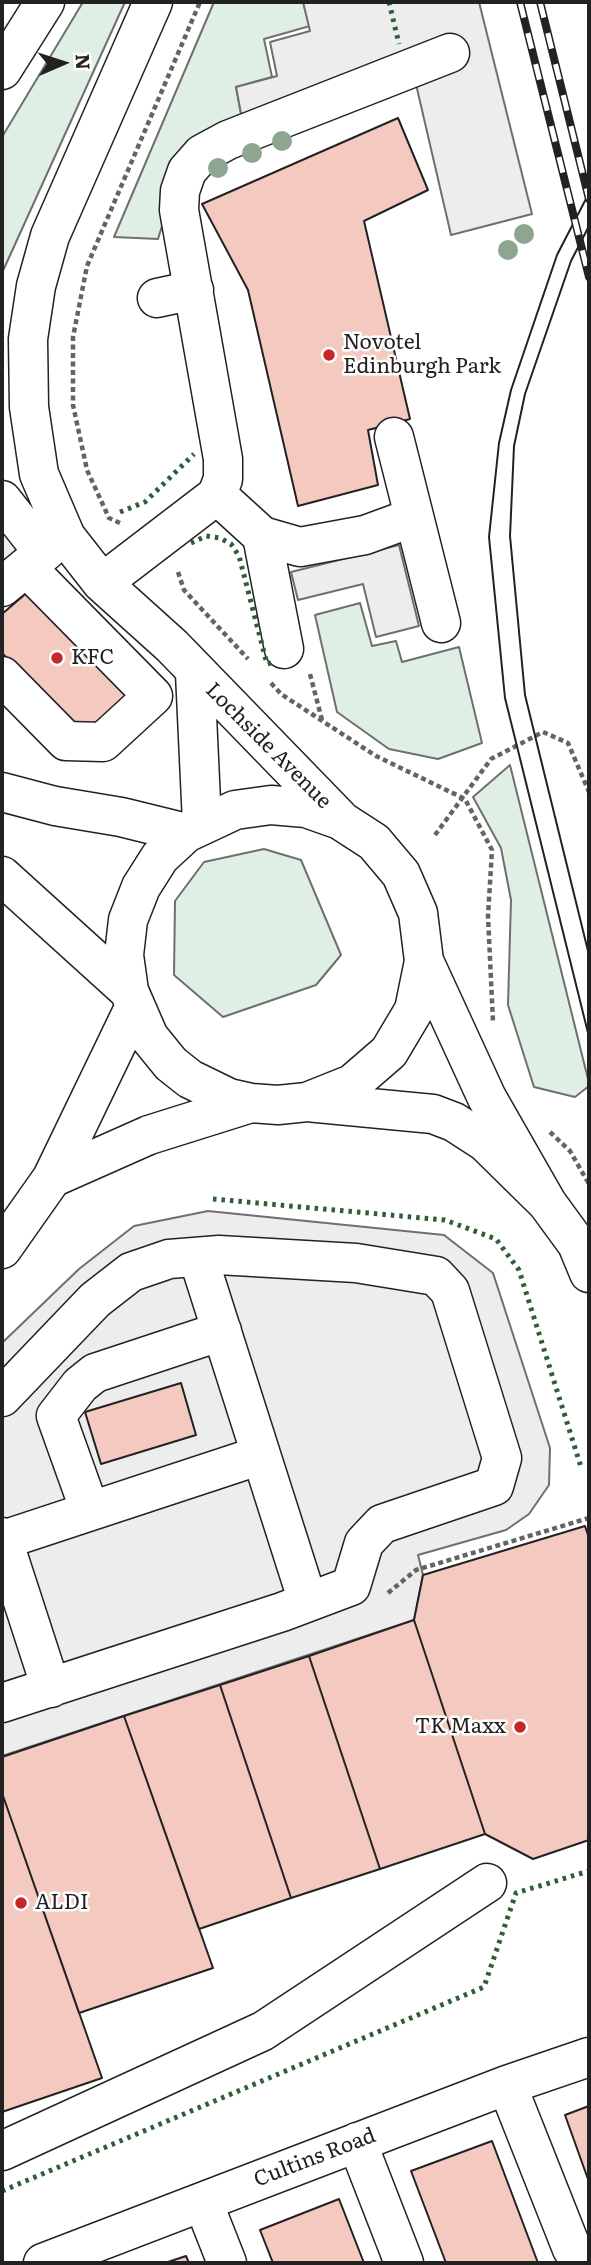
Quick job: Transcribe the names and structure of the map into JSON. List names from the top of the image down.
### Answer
{
  "streets": {
    "street": ["Lochside Avenue", "Cultins Road"]
  },
  "places": [
    "Novotel Edinburgh Park",
    "KFC",
    "TK Maxx",
    "ALDI"
  ],
  "north": "right"
}
